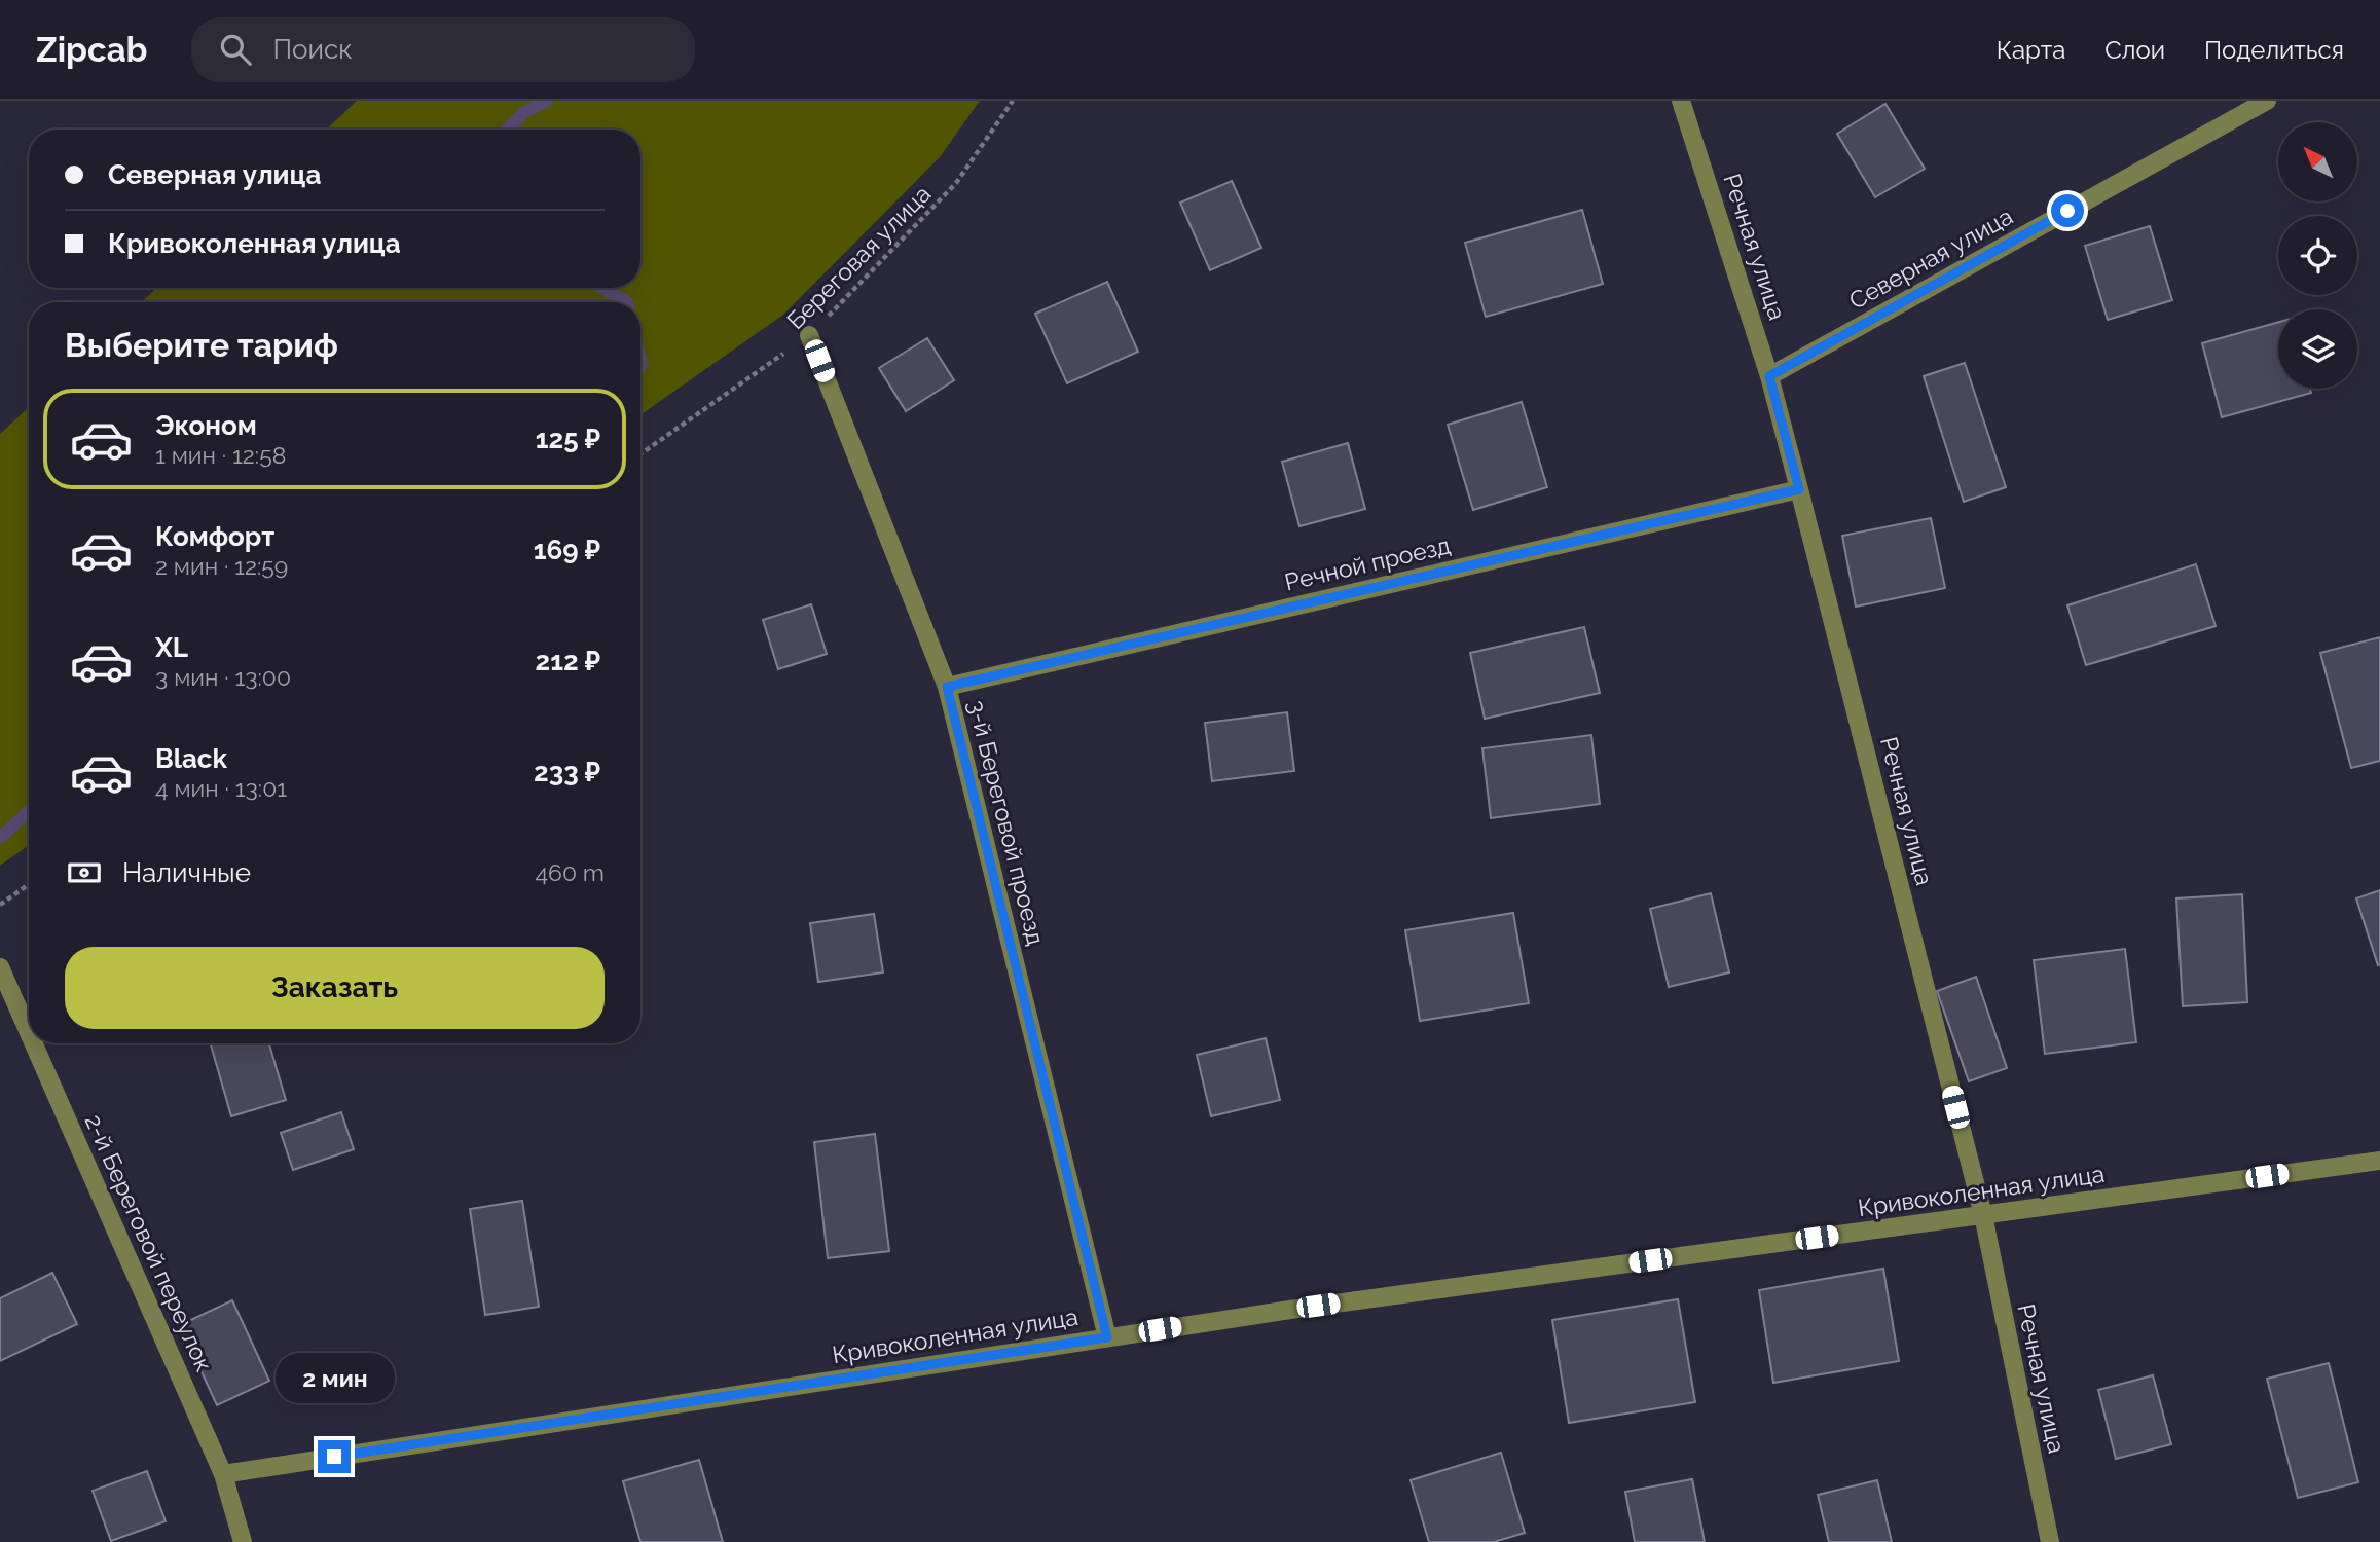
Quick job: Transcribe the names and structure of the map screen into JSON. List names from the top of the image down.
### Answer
{
  "streets": {
    "street": [
      "Речная улица",
      "Северная улица",
      "Речной проезд",
      "3-й Береговой проезд",
      "Кривоколенная улица",
      "2-й Береговой переулок"
    ],
    "path": ["Береговая улица"]
  },
  "crossings": [
    ["Речная улица", "Северная улица"],
    ["Речная улица", "Речной проезд"],
    ["Речная улица", "Кривоколенная улица"],
    ["Береговая улица", "3-й Береговой проезд"],
    ["Речной проезд", "3-й Береговой проезд"],
    ["3-й Береговой проезд", "Кривоколенная улица"],
    ["Кривоколенная улица", "2-й Береговой переулок"]
  ],
  "north": "top left",
  "page": {
    "header": "Zipcab",
    "search": "Поиск",
    "nav": ["Карта", "Слои", "Поделиться"],
    "banner": ["Северная улица", "Кривоколенная улица"],
    "heading": "Выберите тариф",
    "list": [
      {
        "name": "Эконом",
        "note": "1 мин · 12:58",
        "value": "125 ₽"
      },
      {
        "name": "Комфорт",
        "note": "2 мин · 12:59",
        "value": "169 ₽"
      },
      {
        "name": "XL",
        "note": "3 мин · 13:00",
        "value": "212 ₽"
      },
      {
        "name": "Black",
        "note": "4 мин · 13:01",
        "value": "233 ₽"
      }
    ],
    "pay": ["Наличные", "460 m"],
    "buttons": "Заказать",
    "bubble": "2 мин"
  }
}
